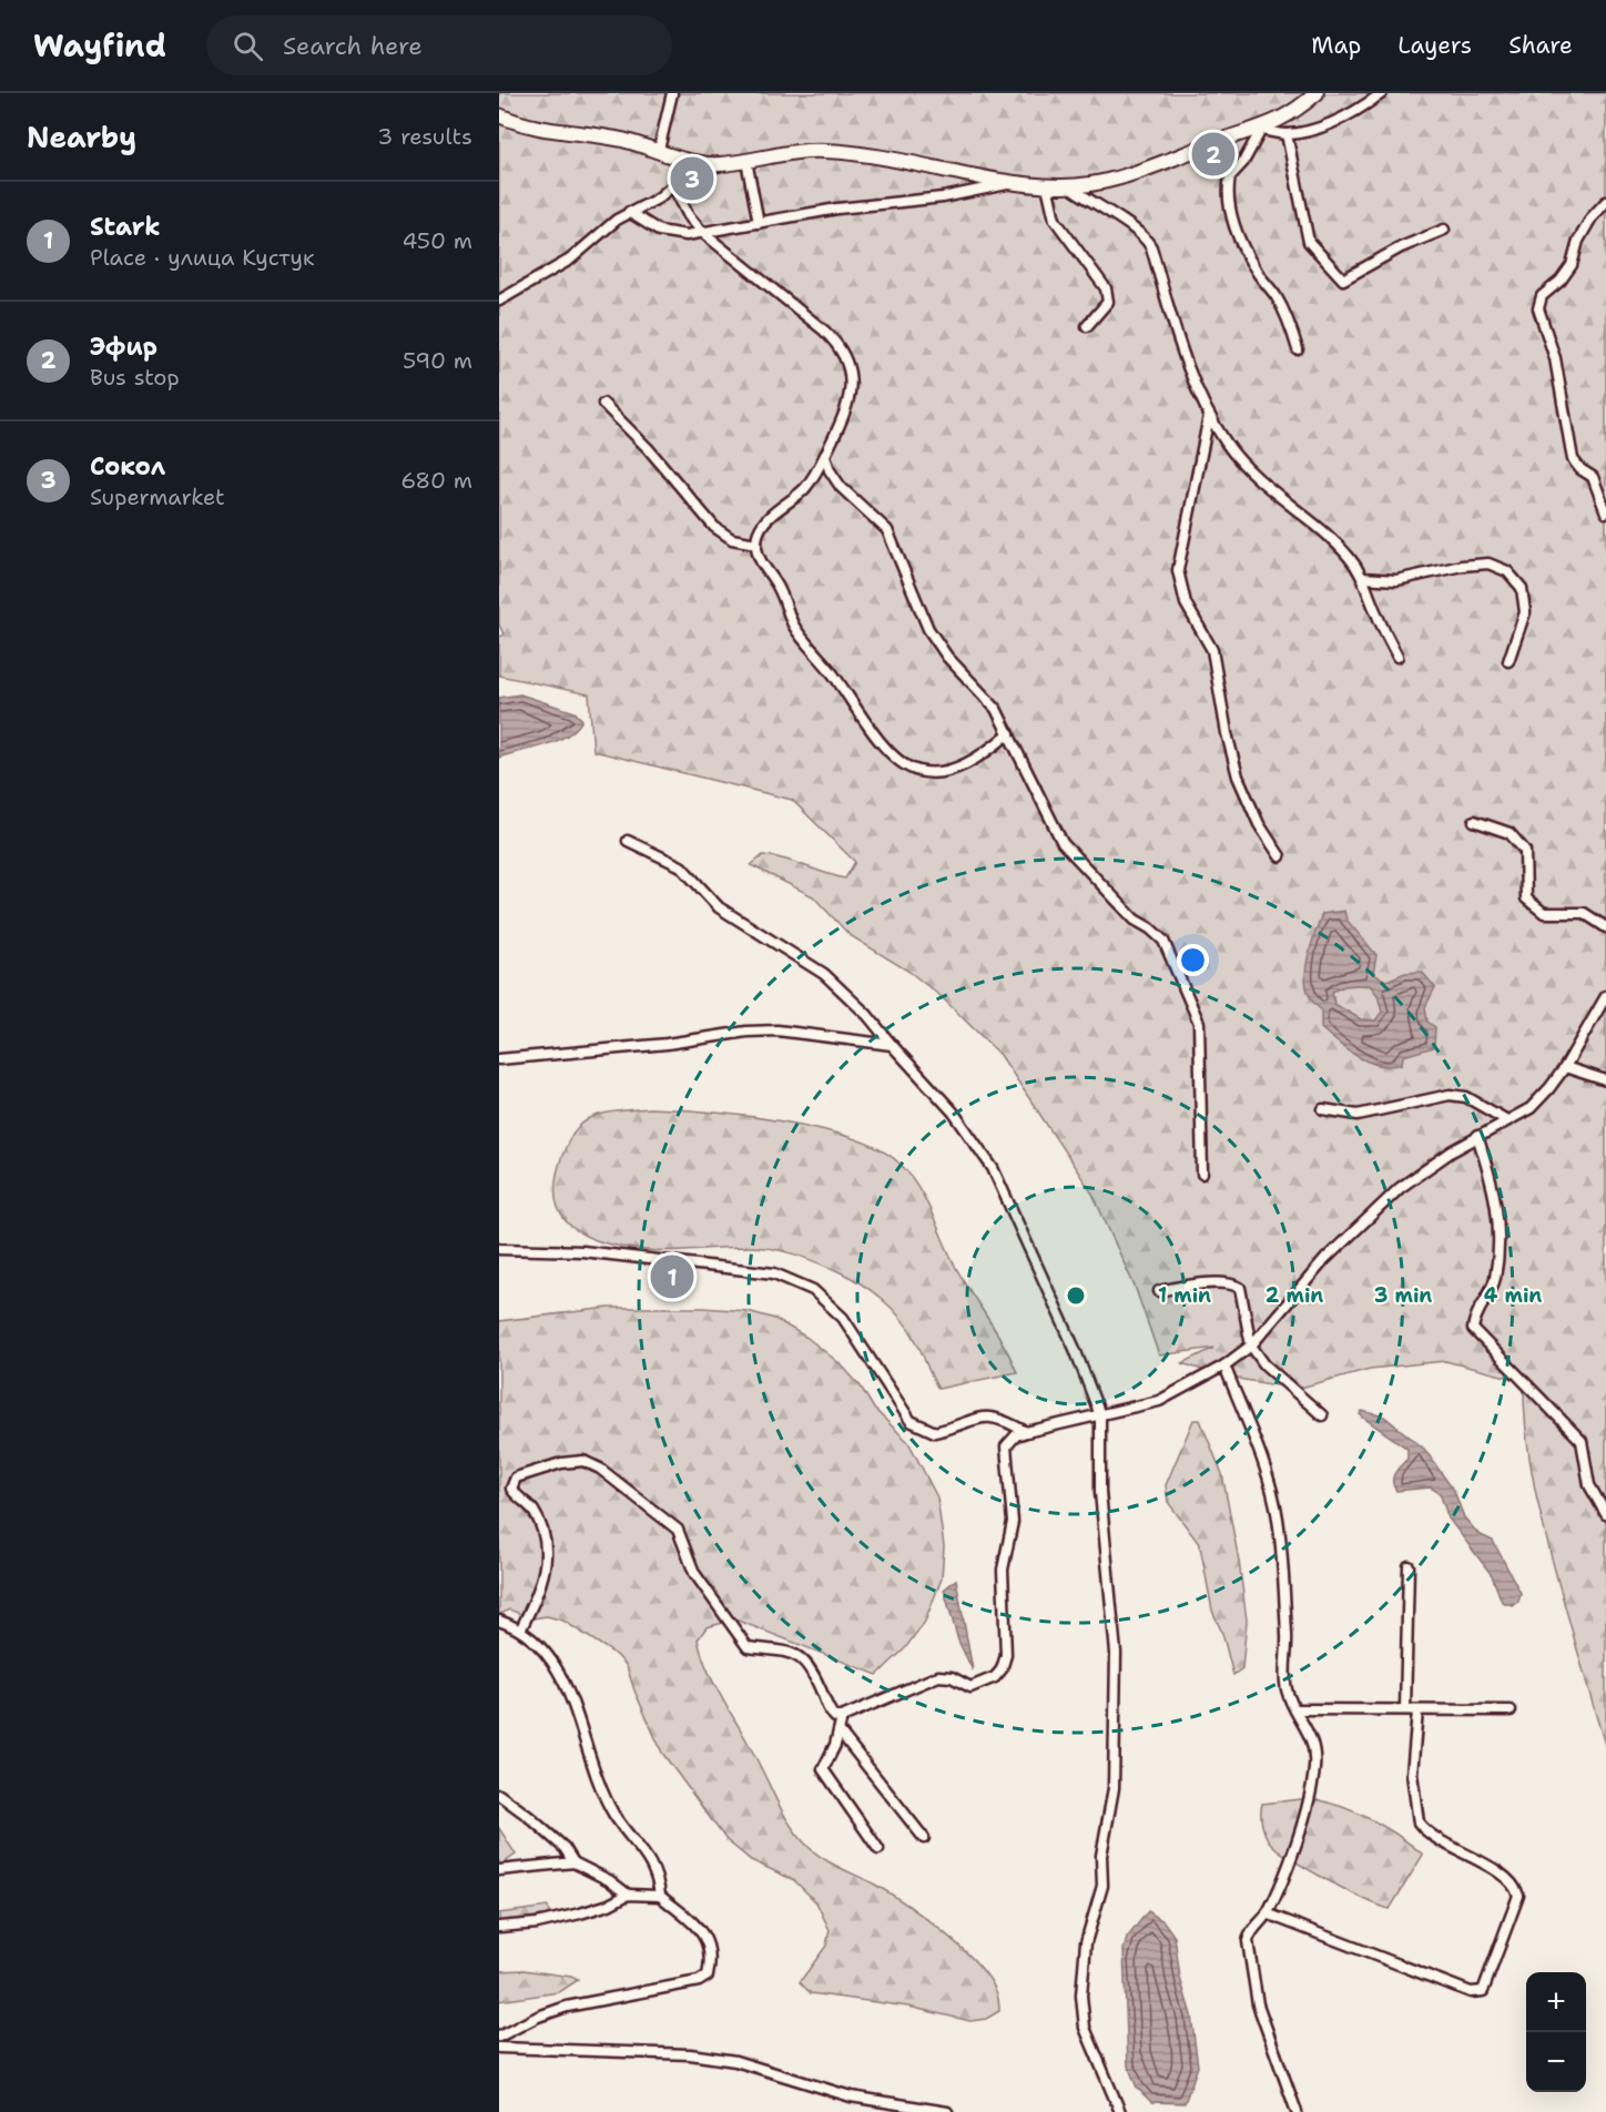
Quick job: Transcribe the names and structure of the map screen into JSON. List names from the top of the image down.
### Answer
{
  "page": {
    "header": "Wayfind",
    "search": "Search here",
    "nav": ["Map", "Layers", "Share"],
    "heading": ["Nearby", "3 results"],
    "pins": ["2", "3", "1"],
    "list": [
      {
        "mark": "1",
        "name": "Stark",
        "note": "Place · улица Кустук",
        "value": "450 m"
      },
      {
        "mark": "2",
        "name": "Эфир",
        "note": "Bus stop",
        "value": "590 m"
      },
      {
        "mark": "3",
        "name": "Сокол",
        "note": "Supermarket",
        "value": "680 m"
      }
    ],
    "map_buttons": ["+", "−"]
  },
  "rings": [
    "1 min",
    "2 min",
    "3 min",
    "4 min"
  ]
}
